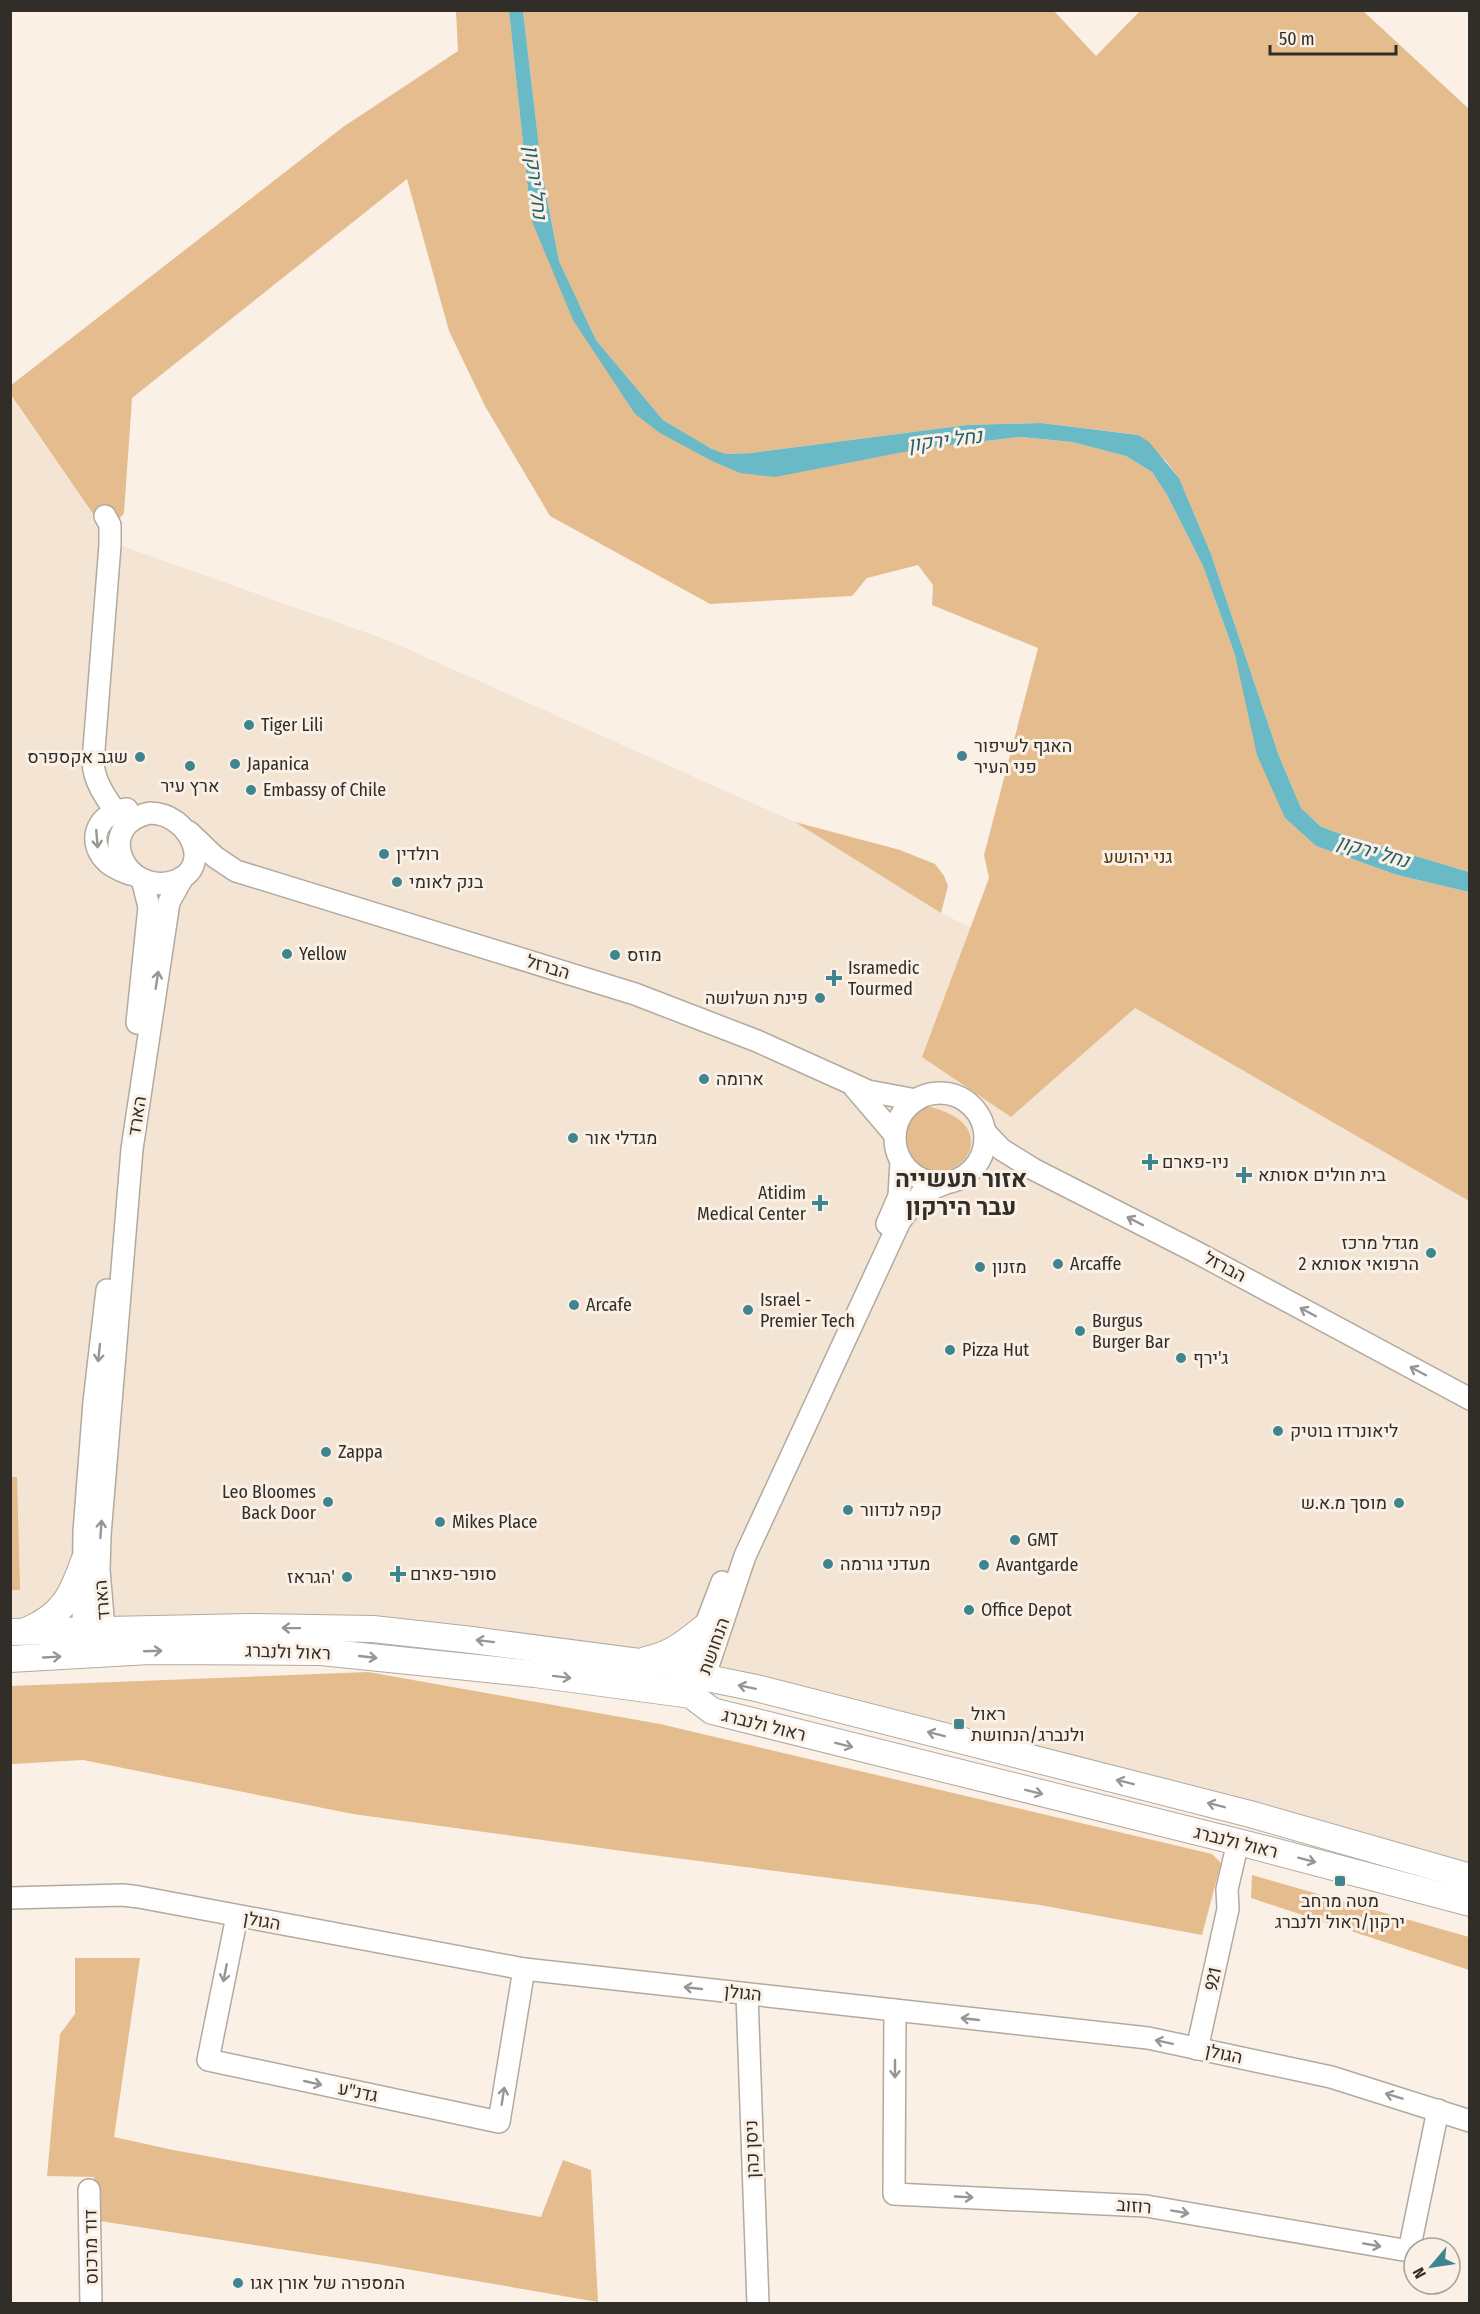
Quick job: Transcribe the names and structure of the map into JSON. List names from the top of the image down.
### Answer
{
  "streets": {
    "street": [
      "הברזל",
      "הארד",
      "הנחושת",
      "ראול ולנברג",
      "הגולן",
      "921",
      "גדנ\"ע",
      "ניסן כהן",
      "רוזוב",
      "דוד מרכוס"
    ]
  },
  "crossings": [
    ["הברזל", "הארד"],
    ["הברזל", "הנחושת"],
    ["הארד", "ראול ולנברג"],
    ["הנחושת", "ראול ולנברג"],
    ["ראול ולנברג", "921"],
    ["הגולן", "921"],
    ["הגולן", "גדנ\"ע"],
    ["הגולן", "ניסן כהן"],
    ["הגולן", "רוזוב"]
  ],
  "one_way": ["הברזל", "הגולן"],
  "districts": ["אזור תעשייה עבר הירקון"],
  "water": ["נחל ירקון"],
  "parks": ["גני יהושע"],
  "places": {
    "other": [
      "Tiger Lili",
      "האגף לשיפור פני העיר",
      "שגב אקספרס",
      "Japanica",
      "ארץ עיר",
      "Embassy of Chile",
      "רולדין",
      "בנק לאומי",
      "Yellow",
      "מוזס",
      "פינת השלושה",
      "ארומה",
      "מגדלי אור",
      "מגדל מרכז הרפואי אסותא 2",
      "Arcaffe",
      "מזנון",
      "Arcafe",
      "Israel - Premier Tech",
      "Burgus Burger Bar",
      "Pizza Hut",
      "ג'ירף",
      "ליאונרדו בוטיק",
      "Zappa",
      "Leo Bloomes Back Door",
      "מוסך מ.א.ש",
      "קפה לנדוור",
      "Mikes Place",
      "GMT",
      "מעדני גורמה",
      "Avantgarde",
      "הגראז'",
      "Office Depot",
      "המספרה של אורן אגו"
    ],
    "health": [
      "Isramedic Tourmed",
      "ניו-פארם",
      "בית חולים אסותא",
      "Atidim Medical Center",
      "סופר-פארם"
    ],
    "transit": ["ראול ולנברג/הנחושת", "מטה מרחב ירקון/ראול ולנברג"]
  },
  "scale_bar": "50 m",
  "north": "bottom left"
}
